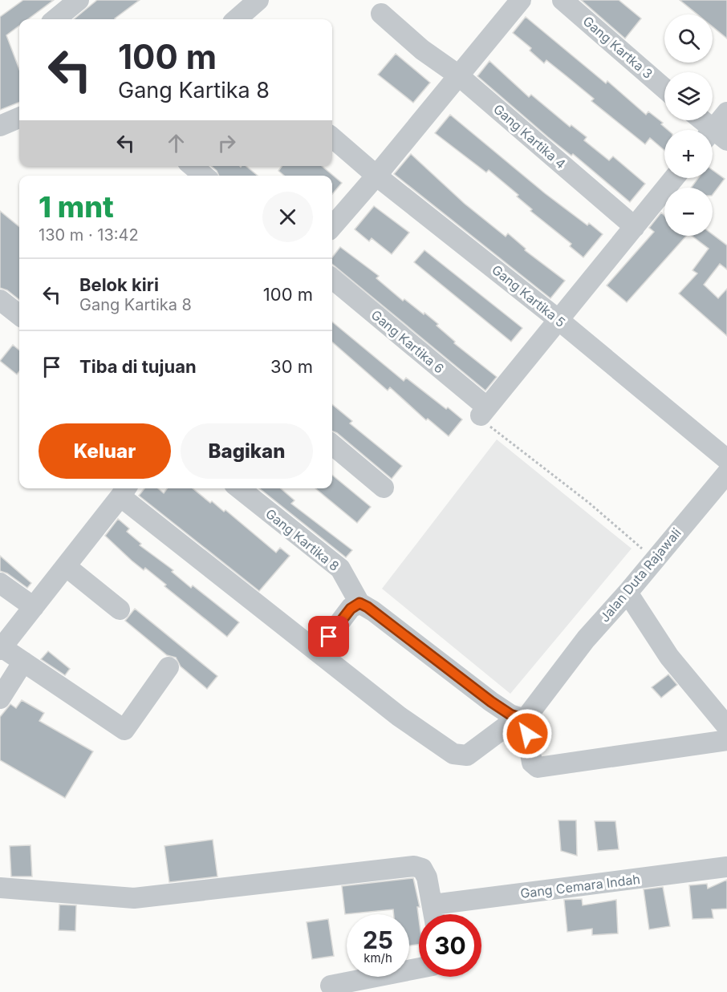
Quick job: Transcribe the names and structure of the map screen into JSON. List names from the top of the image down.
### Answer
{
  "streets": {
    "street": [
      "Gang Kartka 3",
      "Gang Kartika 4",
      "Gang Kartika 5",
      "Gang Kartika 6",
      "Gang Kartika 8",
      "Jalan Duta Rajawali",
      "Gang Cemara Indah"
    ]
  },
  "crossings": [
    ["Gang Kartika 8", "Jalan Duta Rajawali"]
  ],
  "page": {
    "map_buttons": ["+", "−"],
    "turn": ["100 m", "Gang Kartika 8"],
    "heading": ["1 mnt", "130 m · 13:42"],
    "list": [
      {
        "name": "Belok kiri",
        "note": "Gang Kartika 8",
        "value": "100 m"
      },
      {
        "name": "Tiba di tujuan",
        "value": "30 m"
      }
    ],
    "buttons": ["Keluar", "Bagikan"],
    "speed": "25 km/h",
    "limit": "30"
  }
}
